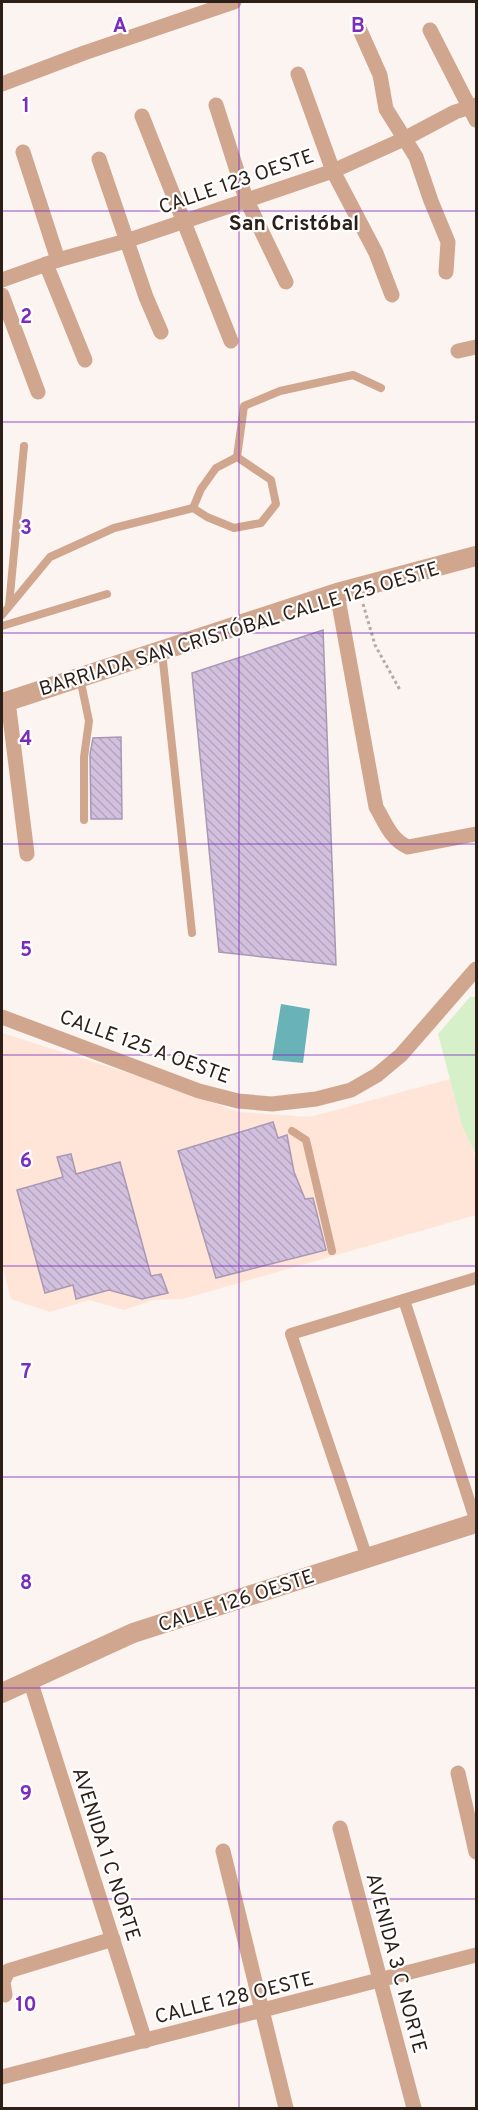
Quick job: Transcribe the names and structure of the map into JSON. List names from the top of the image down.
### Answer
{
  "streets": {
    "street": [
      "CALLE 123 OESTE",
      "BARRIADA SAN CRISTÓBAL CALLE 125 OESTE",
      "CALLE 125 A OESTE",
      "CALLE 126 OESTE",
      "AVENIDA 1 C NORTE",
      "AVENIDA 3 C NORTE",
      "CALLE 128 OESTE"
    ]
  },
  "crossings": [
    ["CALLE 126 OESTE", "AVENIDA 1 C NORTE"],
    ["AVENIDA 1 C NORTE", "CALLE 128 OESTE"],
    ["AVENIDA 3 C NORTE", "CALLE 128 OESTE"]
  ],
  "districts": ["San Cristóbal"],
  "grid": {
    "columns": ["A", "B"],
    "rows": [
      "1",
      "2",
      "3",
      "4",
      "5",
      "6",
      "7",
      "8",
      "9",
      "10"
    ]
  }
}
